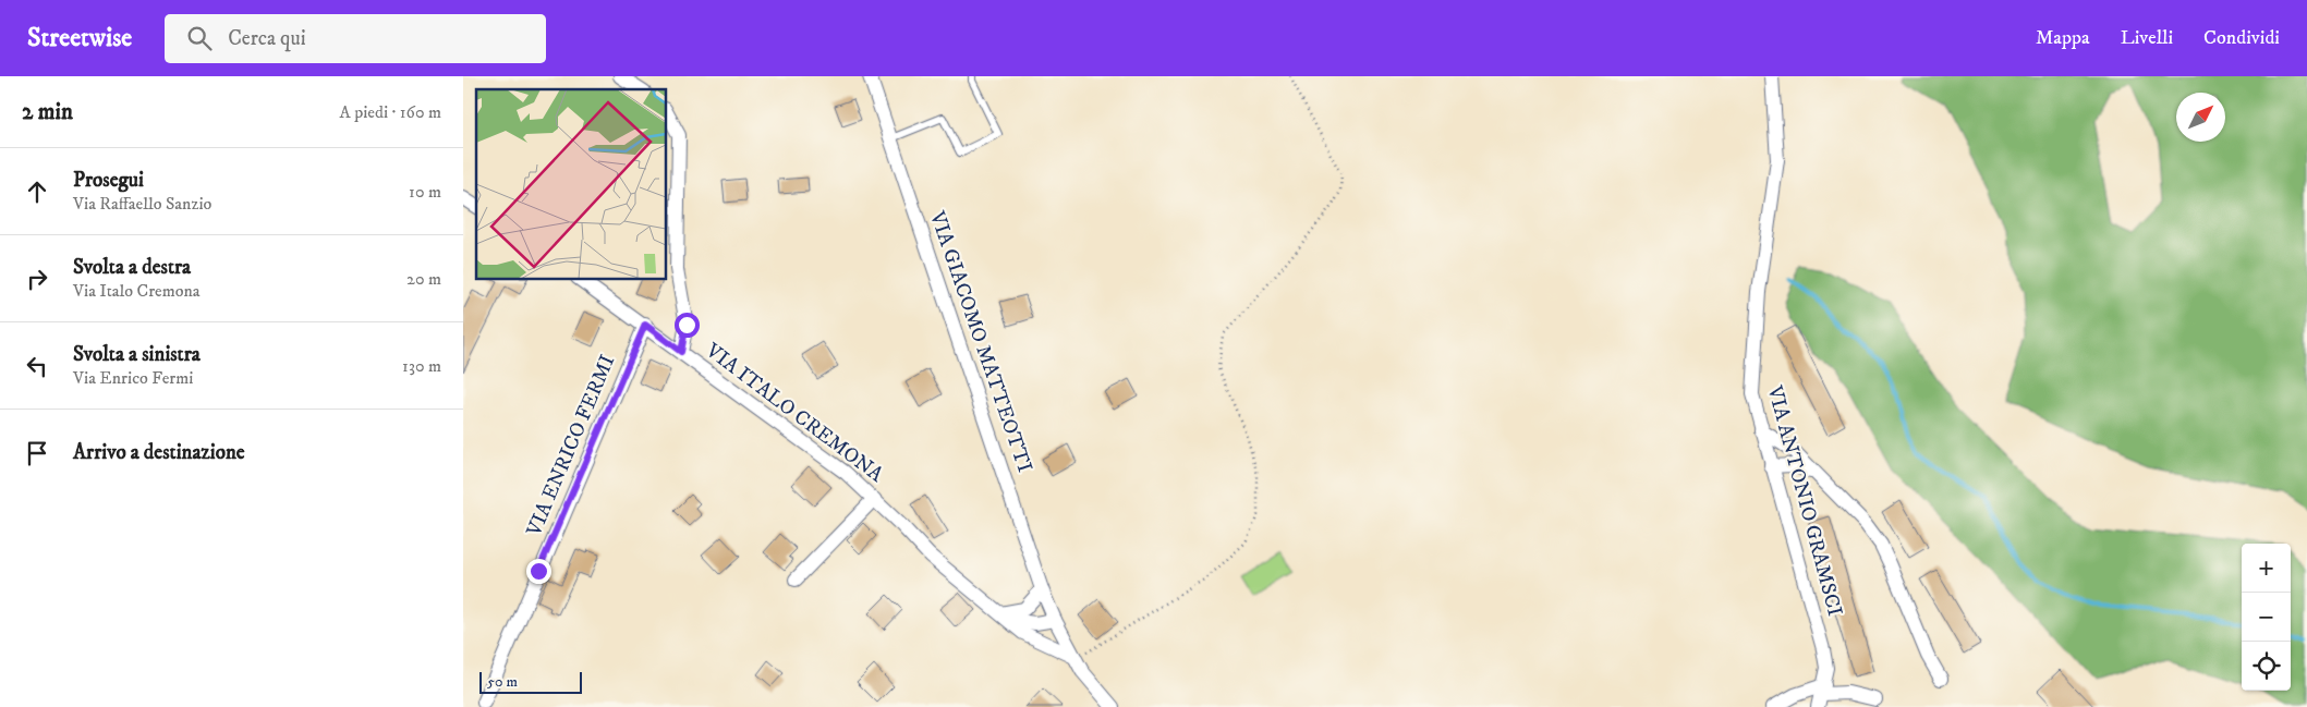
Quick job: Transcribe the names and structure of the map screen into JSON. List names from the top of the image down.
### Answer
{
  "streets": {
    "street": [
      "VIA GIACOMO MATTEOTTI",
      "VIA ITALO CREMONA",
      "VIA ENRICO FERMI",
      "VIA ANTONIO GRAMSCI"
    ]
  },
  "crossings": [
    ["VIA GIACOMO MATTEOTTI", "VIA ITALO CREMONA"],
    ["VIA ITALO CREMONA", "VIA ENRICO FERMI"]
  ],
  "scale_bar": "50 m",
  "north": "top right",
  "page": {
    "header": "Streetwise",
    "search": "Cerca qui",
    "nav": ["Mappa", "Livelli", "Condividi"],
    "heading": ["2 min", "A piedi · 160 m"],
    "list": [
      ["Prosegui", "Via Raffaello Sanzio", "10 m"],
      ["Svolta a destra", "Via Italo Cremona", "20 m"],
      ["Svolta a sinistra", "Via Enrico Fermi", "130 m"],
      "Arrivo a destinazione"
    ],
    "map_buttons": ["+", "−"],
    "scale": "50 m"
  }
}
